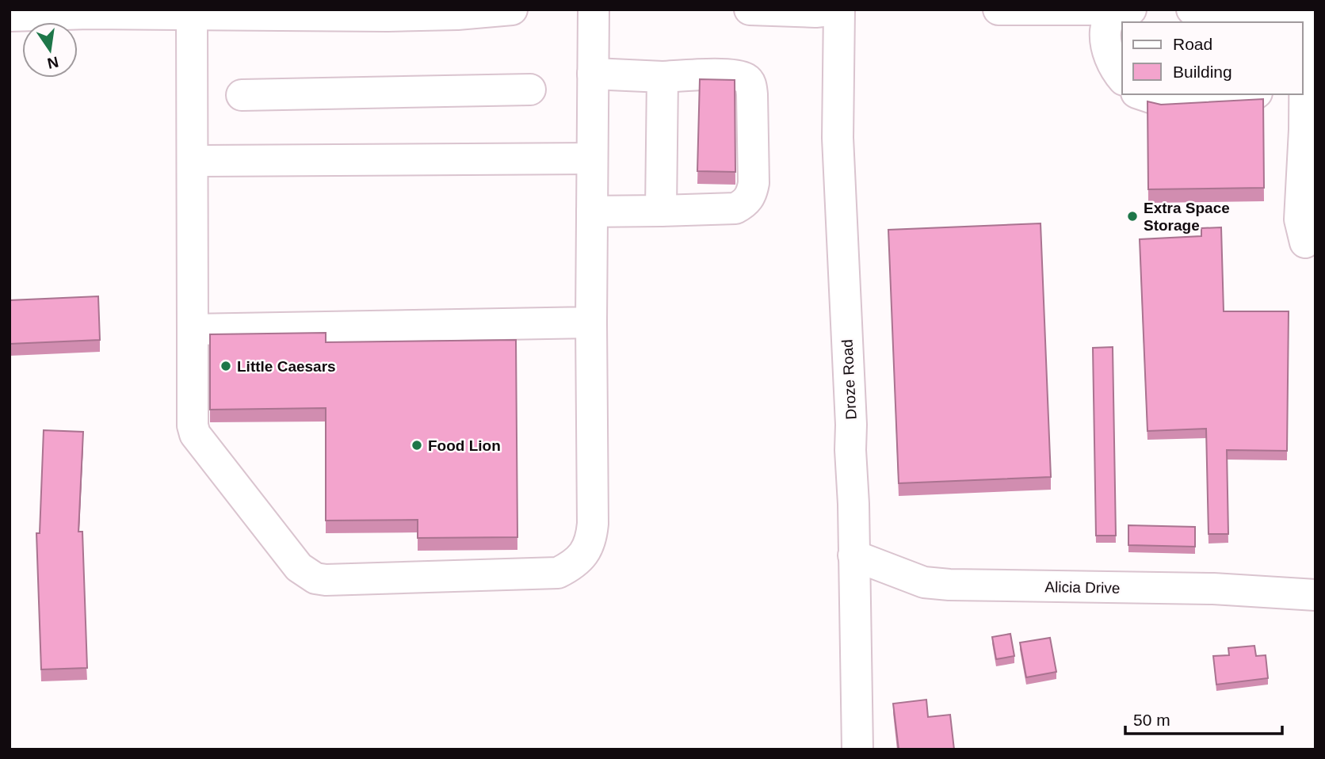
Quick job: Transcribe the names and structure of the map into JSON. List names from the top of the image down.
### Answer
{
  "streets": {
    "street": ["Droze Road", "Alicia Drive"]
  },
  "crossings": [
    ["Droze Road", "Alicia Drive"]
  ],
  "places": ["Extra Space Storage", "Little Caesars", "Food Lion"],
  "legend": ["Road", "Building"],
  "scale_bar": "50 m",
  "north": "bottom"
}
